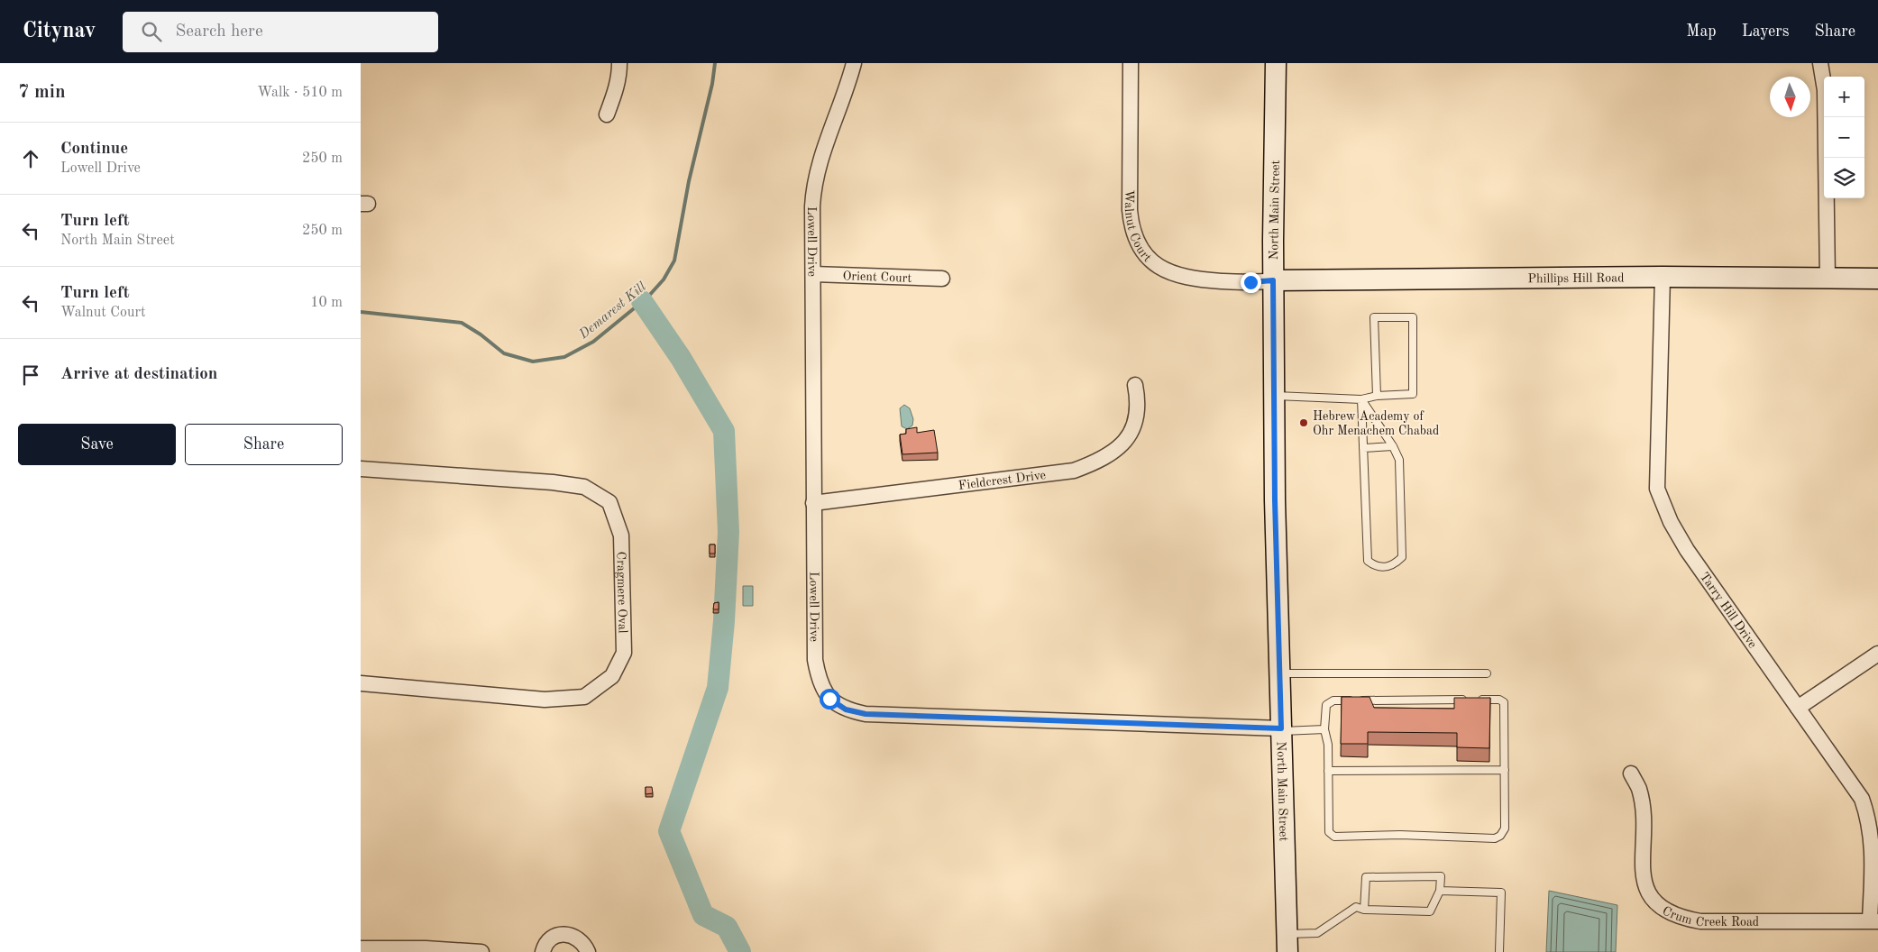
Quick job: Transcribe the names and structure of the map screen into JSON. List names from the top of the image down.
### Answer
{
  "streets": {
    "street": [
      "North Main Street",
      "Walnut Court",
      "Lowell Drive",
      "Orient Court",
      "Phillips Hill Road",
      "Fieldcrest Drive",
      "Cragmere Oval",
      "Tarry Hill Drive",
      "Crum Creek Road"
    ]
  },
  "crossings": [
    ["North Main Street", "Walnut Court"],
    ["North Main Street", "Lowell Drive"],
    ["North Main Street", "Phillips Hill Road"],
    ["Walnut Court", "Phillips Hill Road"],
    ["Lowell Drive", "Orient Court"],
    ["Lowell Drive", "Fieldcrest Drive"],
    ["Phillips Hill Road", "Tarry Hill Drive"],
    ["Tarry Hill Drive", "Crum Creek Road"]
  ],
  "water": ["Demarest Kill"],
  "places": ["Hebrew Academy of Ohr Menachem Chabad"],
  "north": "bottom",
  "page": {
    "header": "Citynav",
    "search": "Search here",
    "nav": ["Map", "Layers", "Share"],
    "heading": ["7 min", "Walk · 510 m"],
    "map_buttons": ["+", "−"],
    "list": [
      ["Continue", "Lowell Drive", "250 m"],
      ["Turn left", "North Main Street", "250 m"],
      ["Turn left", "Walnut Court", "10 m"],
      "Arrive at destination"
    ],
    "buttons": ["Save", "Share"]
  }
}
